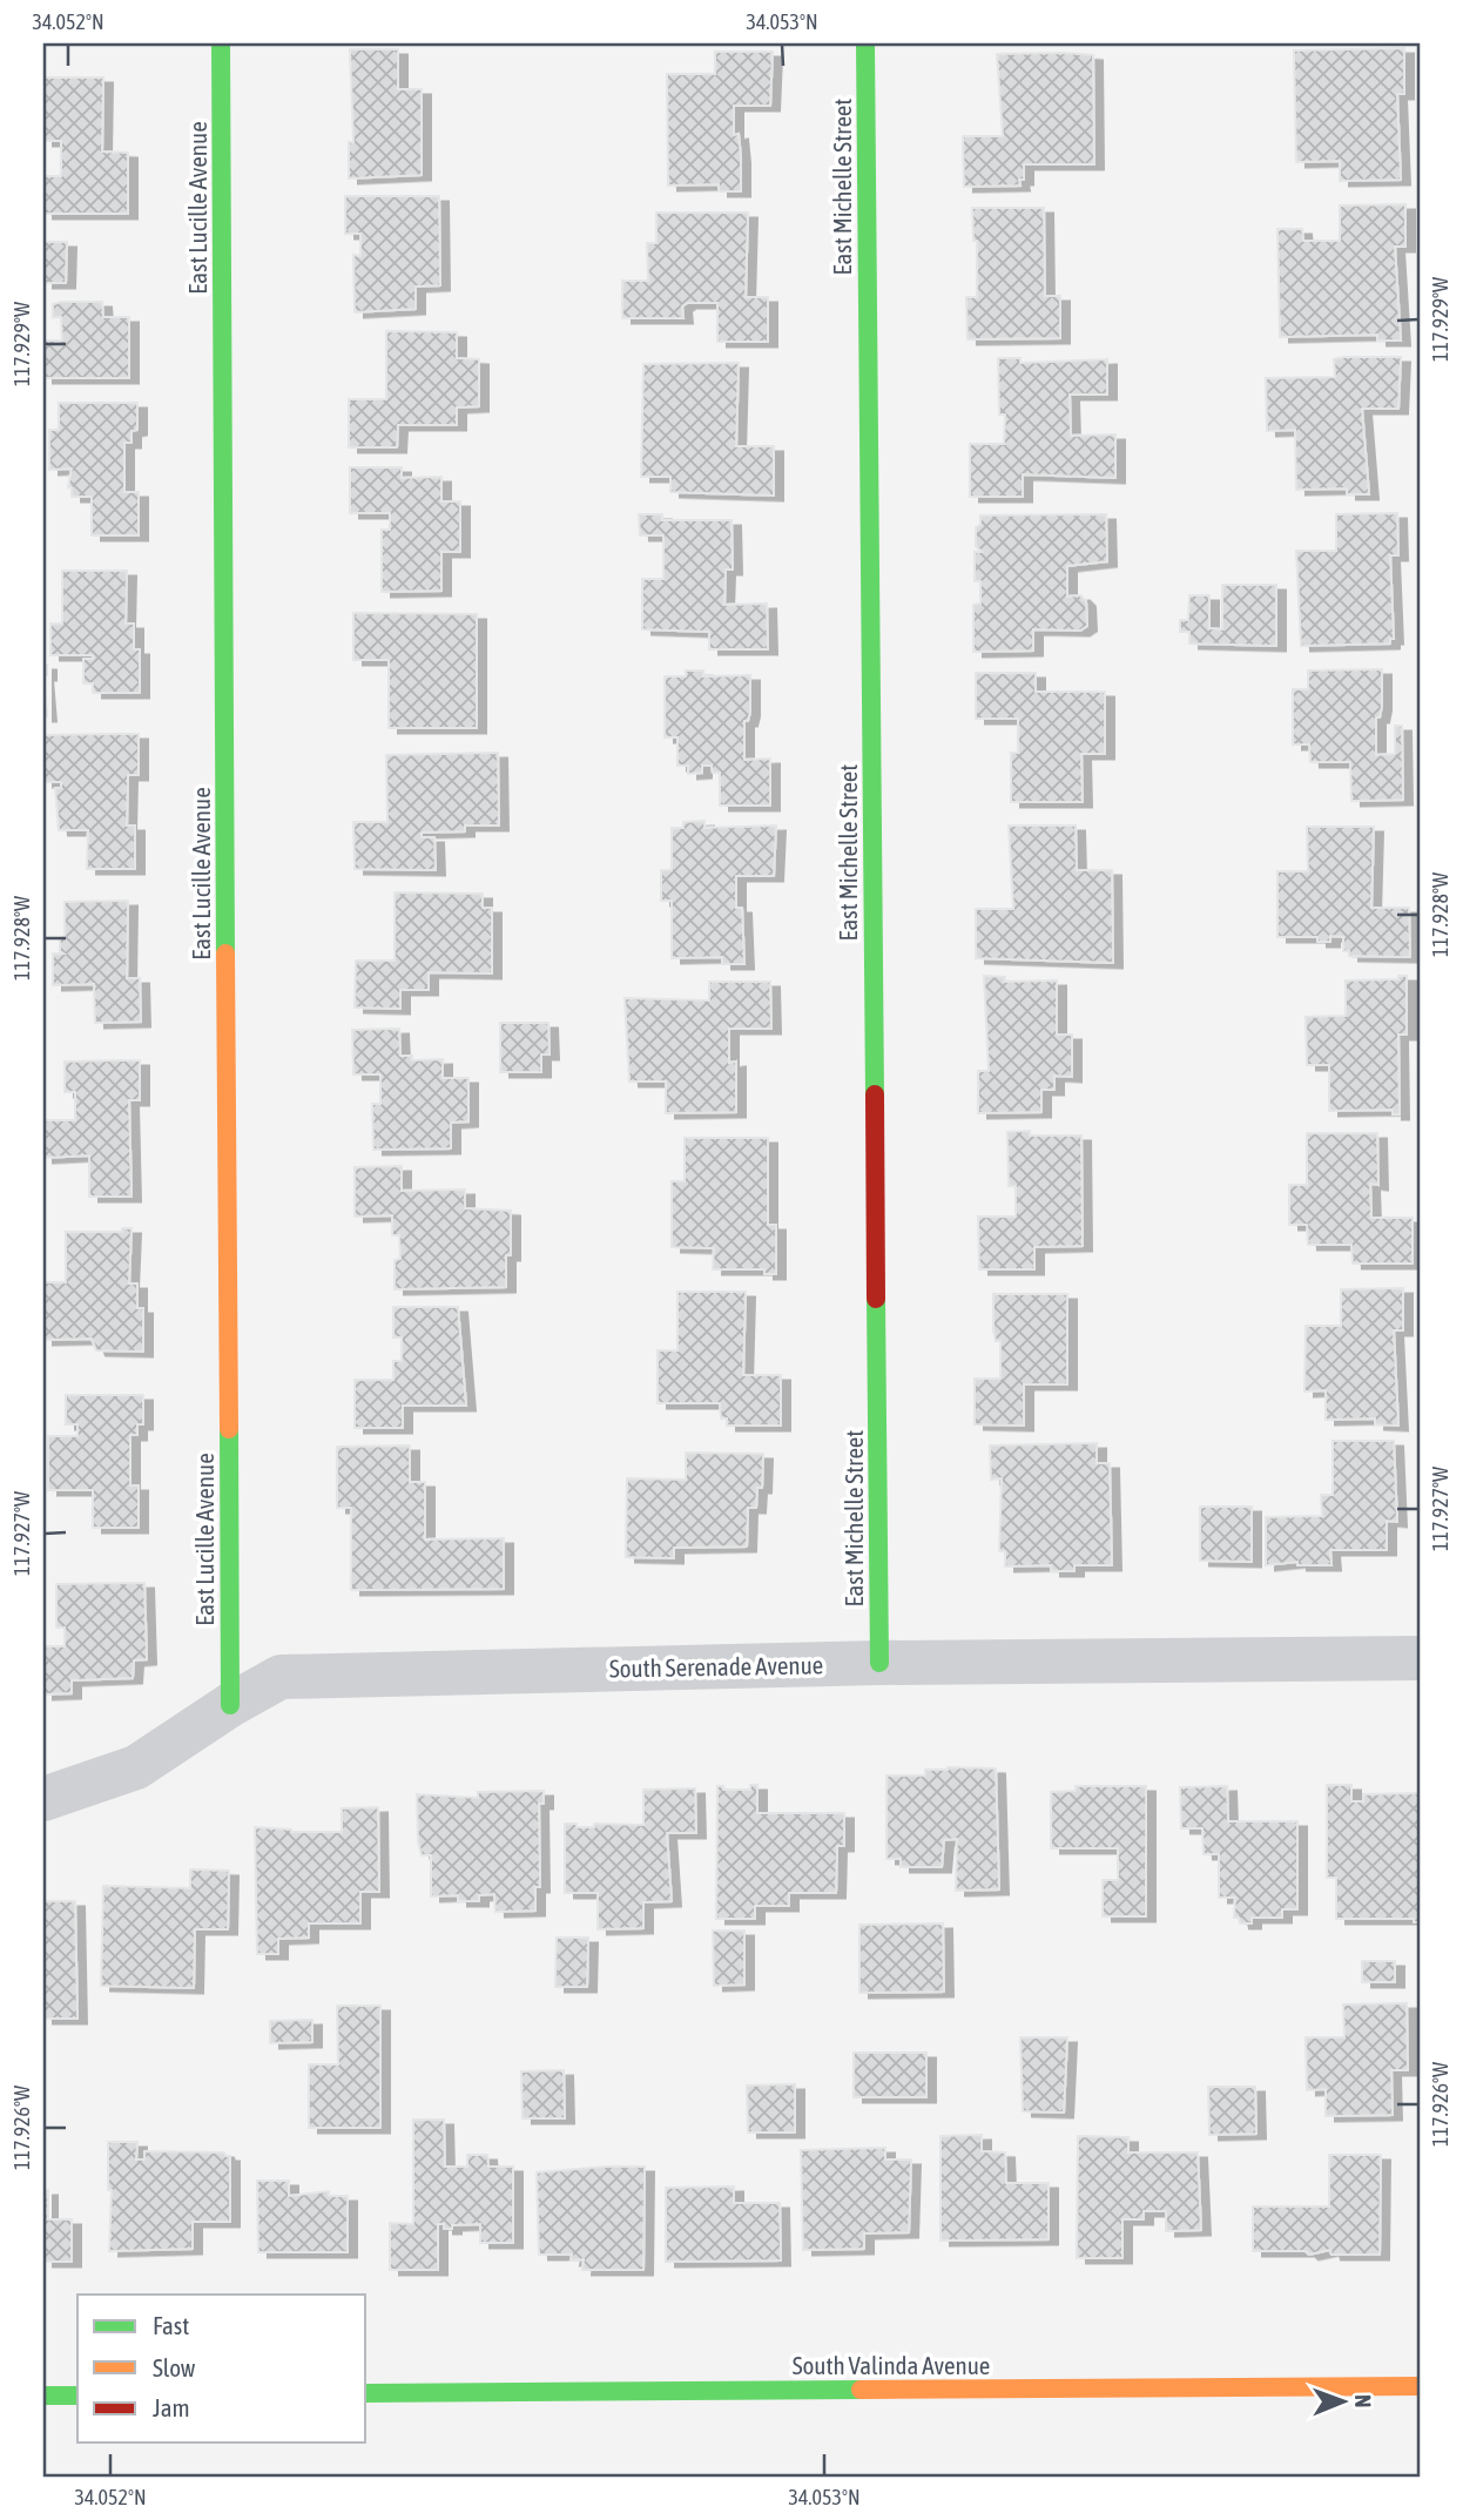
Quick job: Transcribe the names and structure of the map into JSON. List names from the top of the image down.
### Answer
{
  "streets": {
    "street": [
      "East Michelle Street",
      "East Lucille Avenue",
      "South Serenade Avenue",
      "South Valinda Avenue"
    ]
  },
  "crossings": [
    ["East Michelle Street", "South Serenade Avenue"],
    ["East Lucille Avenue", "South Serenade Avenue"]
  ],
  "legend": ["Fast", "Slow", "Jam"],
  "north": "right",
  "coordinates": [
    "34.052°N",
    "34.053°N",
    "117.929°W",
    "117.928°W",
    "117.927°W",
    "117.926°W"
  ]
}
